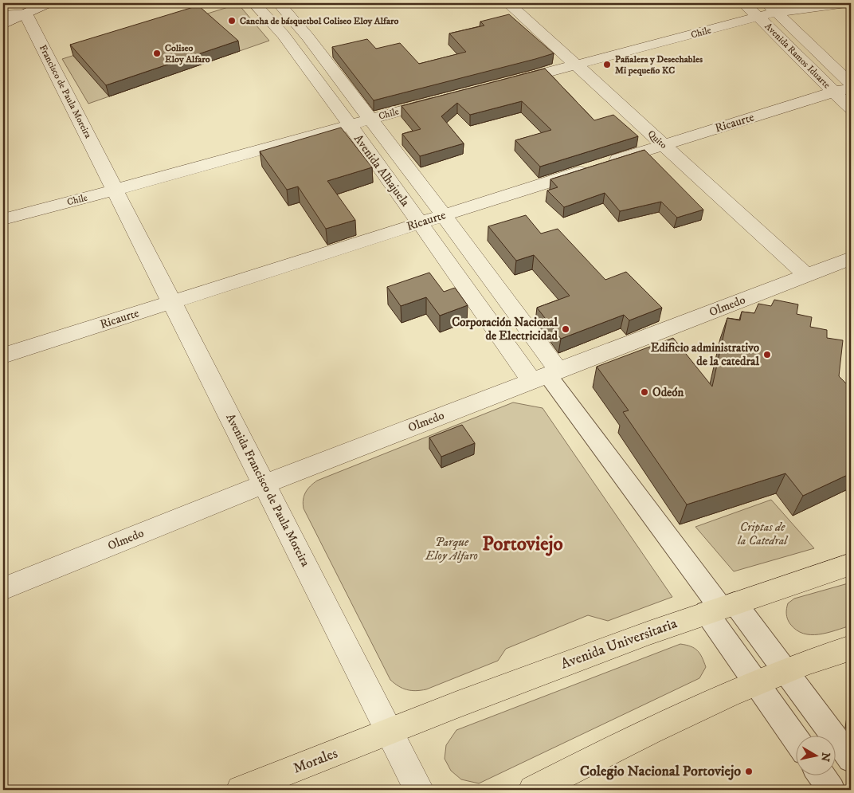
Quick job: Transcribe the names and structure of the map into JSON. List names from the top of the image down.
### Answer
{
  "streets": {
    "main road": ["Avenida Universitaria", "Morales"],
    "street": [
      "Chile",
      "Avenida Ramos Iduarte",
      "Francisco de Paula Moreira",
      "Ricaurte",
      "Quito",
      "Avenida Alhajuela",
      "Olmedo",
      "Avenida Francisco de Paula Moreira"
    ]
  },
  "crossings": [
    ["Chile", "Avenida Ramos Iduarte"],
    ["Chile", "Francisco de Paula Moreira"],
    ["Chile", "Quito"],
    ["Chile", "Avenida Alhajuela"],
    ["Chile", "Avenida Francisco de Paula Moreira"],
    ["Avenida Ramos Iduarte", "Ricaurte"],
    ["Francisco de Paula Moreira", "Avenida Francisco de Paula Moreira"],
    ["Ricaurte", "Quito"],
    ["Ricaurte", "Avenida Alhajuela"],
    ["Ricaurte", "Avenida Francisco de Paula Moreira"],
    ["Quito", "Olmedo"],
    ["Avenida Alhajuela", "Olmedo"],
    ["Olmedo", "Avenida Francisco de Paula Moreira"],
    ["Avenida Francisco de Paula Moreira", "Avenida Universitaria"],
    ["Avenida Francisco de Paula Moreira", "Morales"],
    ["Avenida Universitaria", "Morales"]
  ],
  "districts": ["Portoviejo"],
  "parks": ["Criptas de la Catedral", "Parque Eloy Alfaro"],
  "places": [
    "Cancha de básquetbol Coliseo Eloy Alfaro",
    "Coliseo Eloy Alfaro",
    "Pañalera y Desechables Mi pequeño KC",
    "Corporación Nacional de Electricidad",
    "Edificio administrativo de la catedral",
    "Odeón",
    "Colegio Nacional Portoviejo"
  ],
  "north": "right"
}
